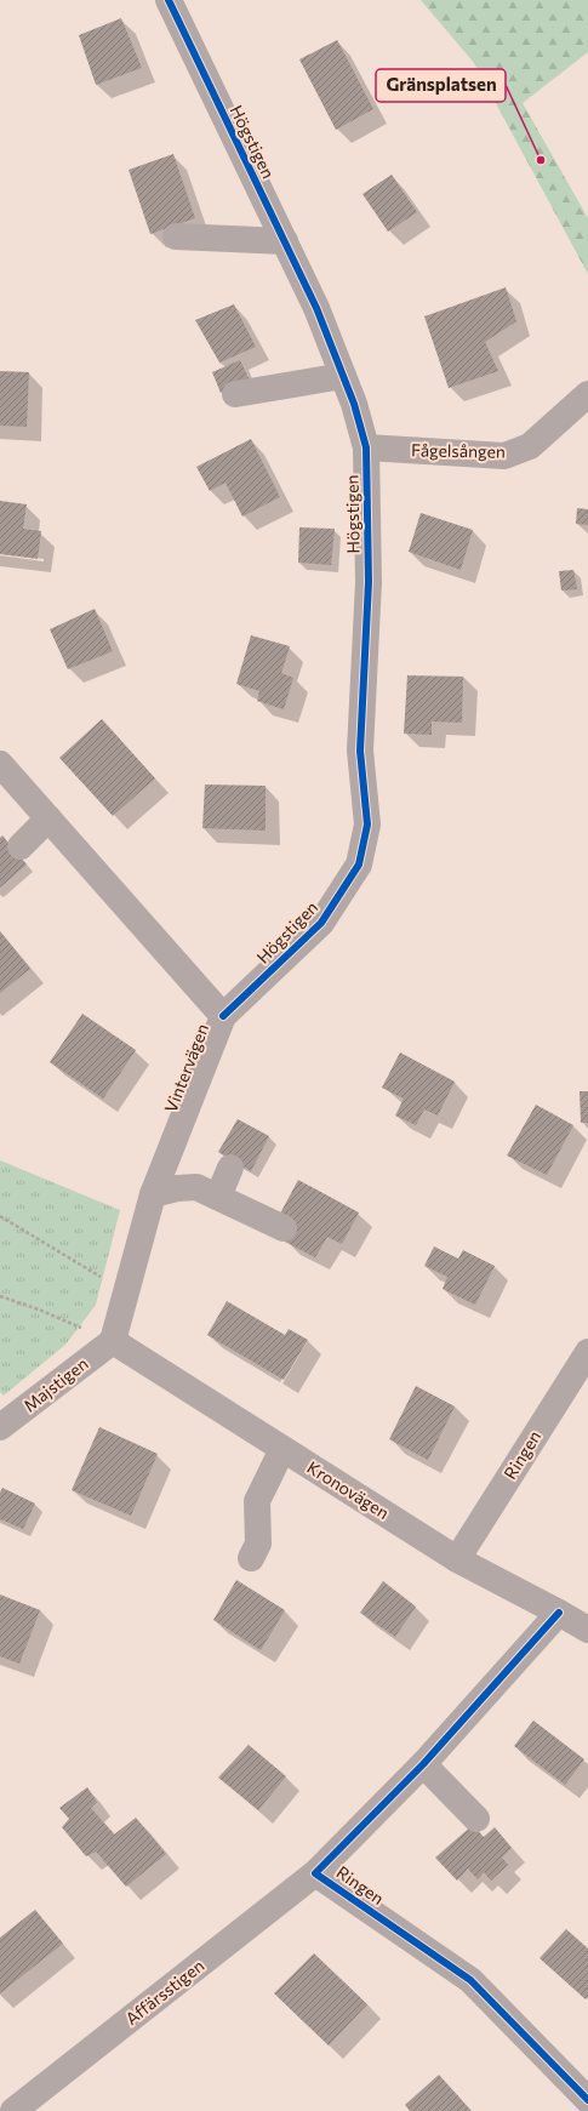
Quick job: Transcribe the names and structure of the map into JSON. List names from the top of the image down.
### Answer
{
  "streets": {
    "street": [
      "Högstigen",
      "Fågelsången",
      "Vintervägen",
      "Majstigen",
      "Ringen",
      "Kronovägen",
      "Affärsstigen"
    ]
  },
  "crossings": [
    ["Högstigen", "Fågelsången"],
    ["Högstigen", "Vintervägen"],
    ["Vintervägen", "Majstigen"],
    ["Vintervägen", "Kronovägen"],
    ["Majstigen", "Kronovägen"],
    ["Ringen", "Kronovägen"],
    ["Ringen", "Affärsstigen"]
  ],
  "places": ["Gränsplatsen"]
}
